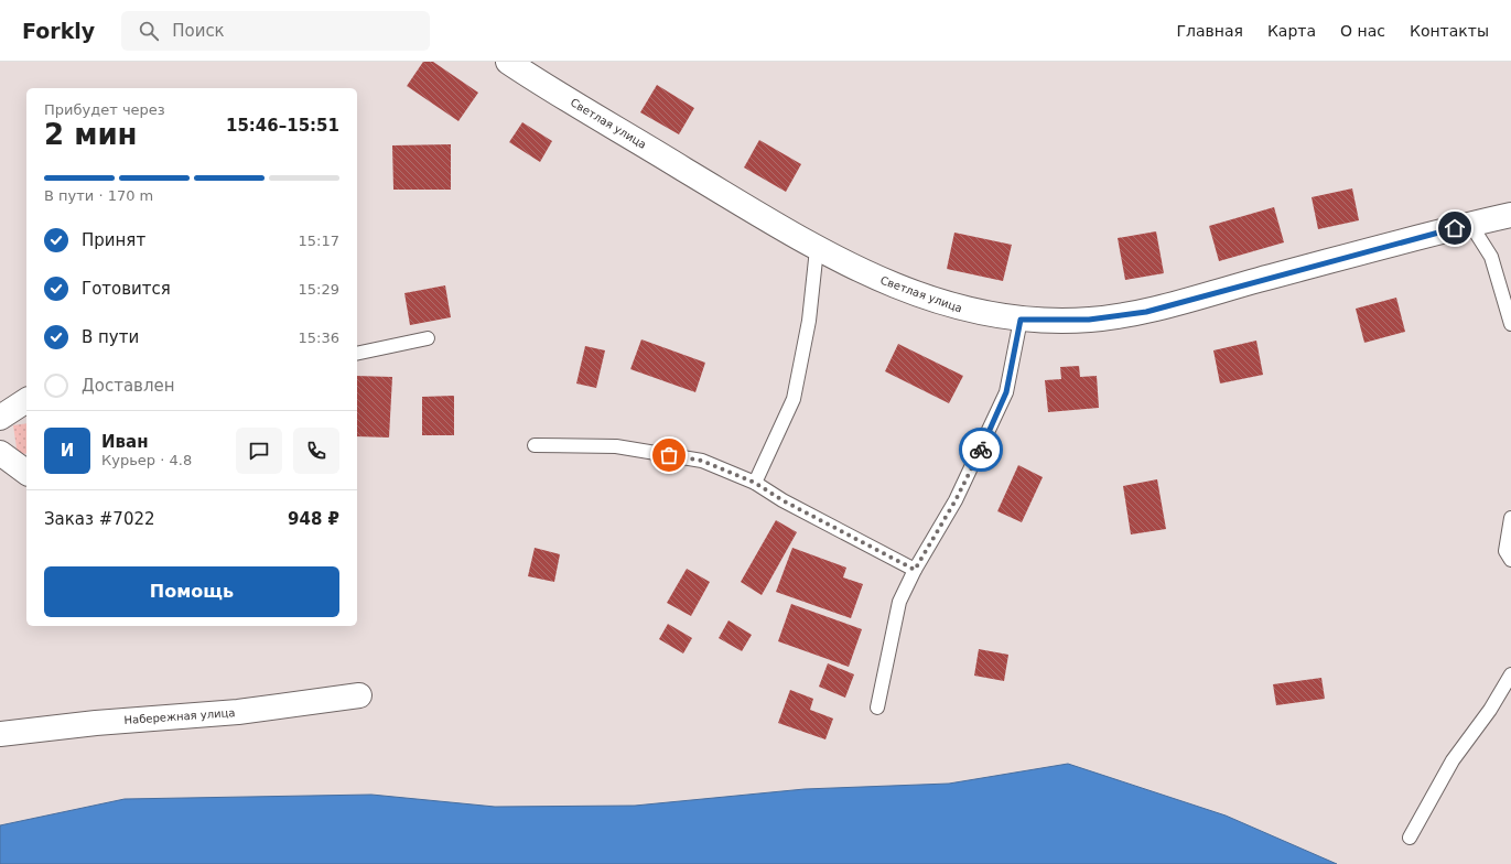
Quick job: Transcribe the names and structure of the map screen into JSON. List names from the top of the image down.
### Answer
{
  "streets": {
    "street": ["Светлая улица", "Набережная улица"]
  },
  "page": {
    "header": "Forkly",
    "search": "Поиск",
    "nav": [
      "Главная",
      "Карта",
      "О нас",
      "Контакты"
    ],
    "heading": ["2 мин", "Прибудет через", "15:46–15:51"],
    "panel": [
      "Иван",
      "Курьер · 4.8",
      "Заказ #7022",
      "948 ₽"
    ],
    "bar": "В пути · 170 m",
    "list": [
      ["Принят", "15:17"],
      ["Готовится", "15:29"],
      ["В пути", "15:36"],
      "Доставлен"
    ],
    "round": "И",
    "buttons": "Помощь"
  }
}
